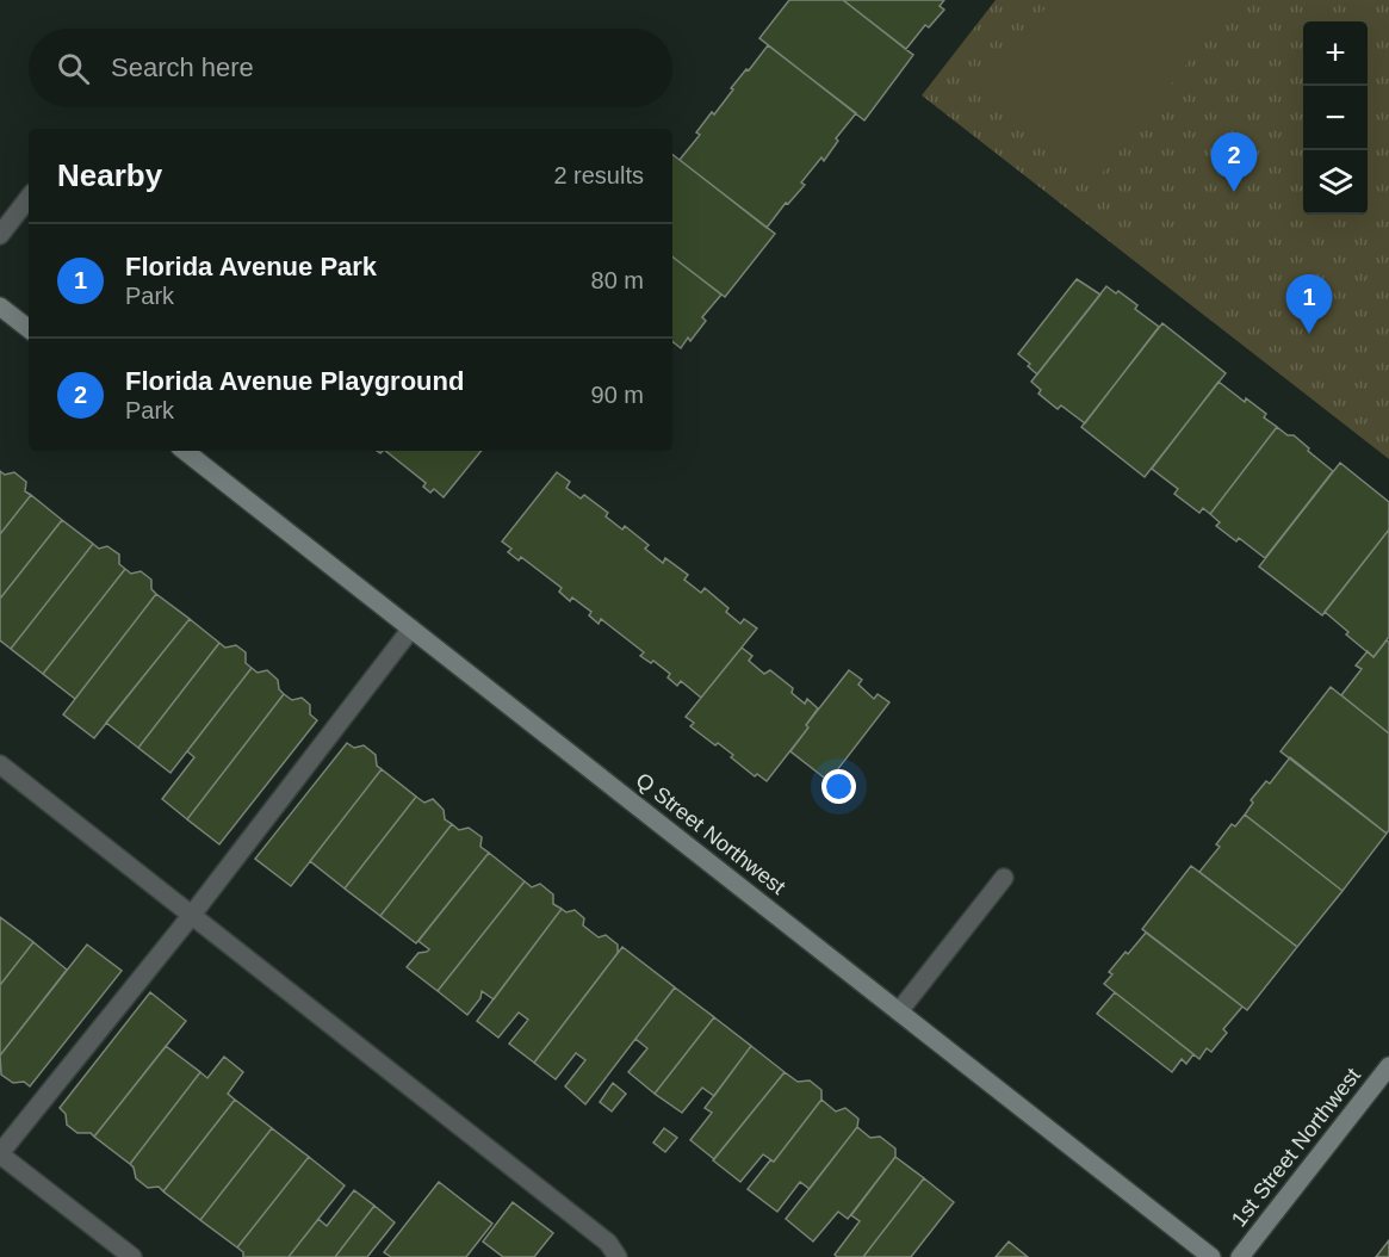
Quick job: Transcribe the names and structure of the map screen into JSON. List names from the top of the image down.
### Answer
{
  "streets": {
    "street": ["Q Street Northwest", "1st Street Northwest"]
  },
  "page": {
    "map_buttons": ["+", "−"],
    "search": "Search here",
    "heading": ["Nearby", "2 results"],
    "pins": ["2", "1"],
    "list": [
      {
        "mark": "1",
        "name": "Florida Avenue Park",
        "note": "Park",
        "value": "80 m"
      },
      {
        "mark": "2",
        "name": "Florida Avenue Playground",
        "note": "Park",
        "value": "90 m"
      }
    ]
  }
}
